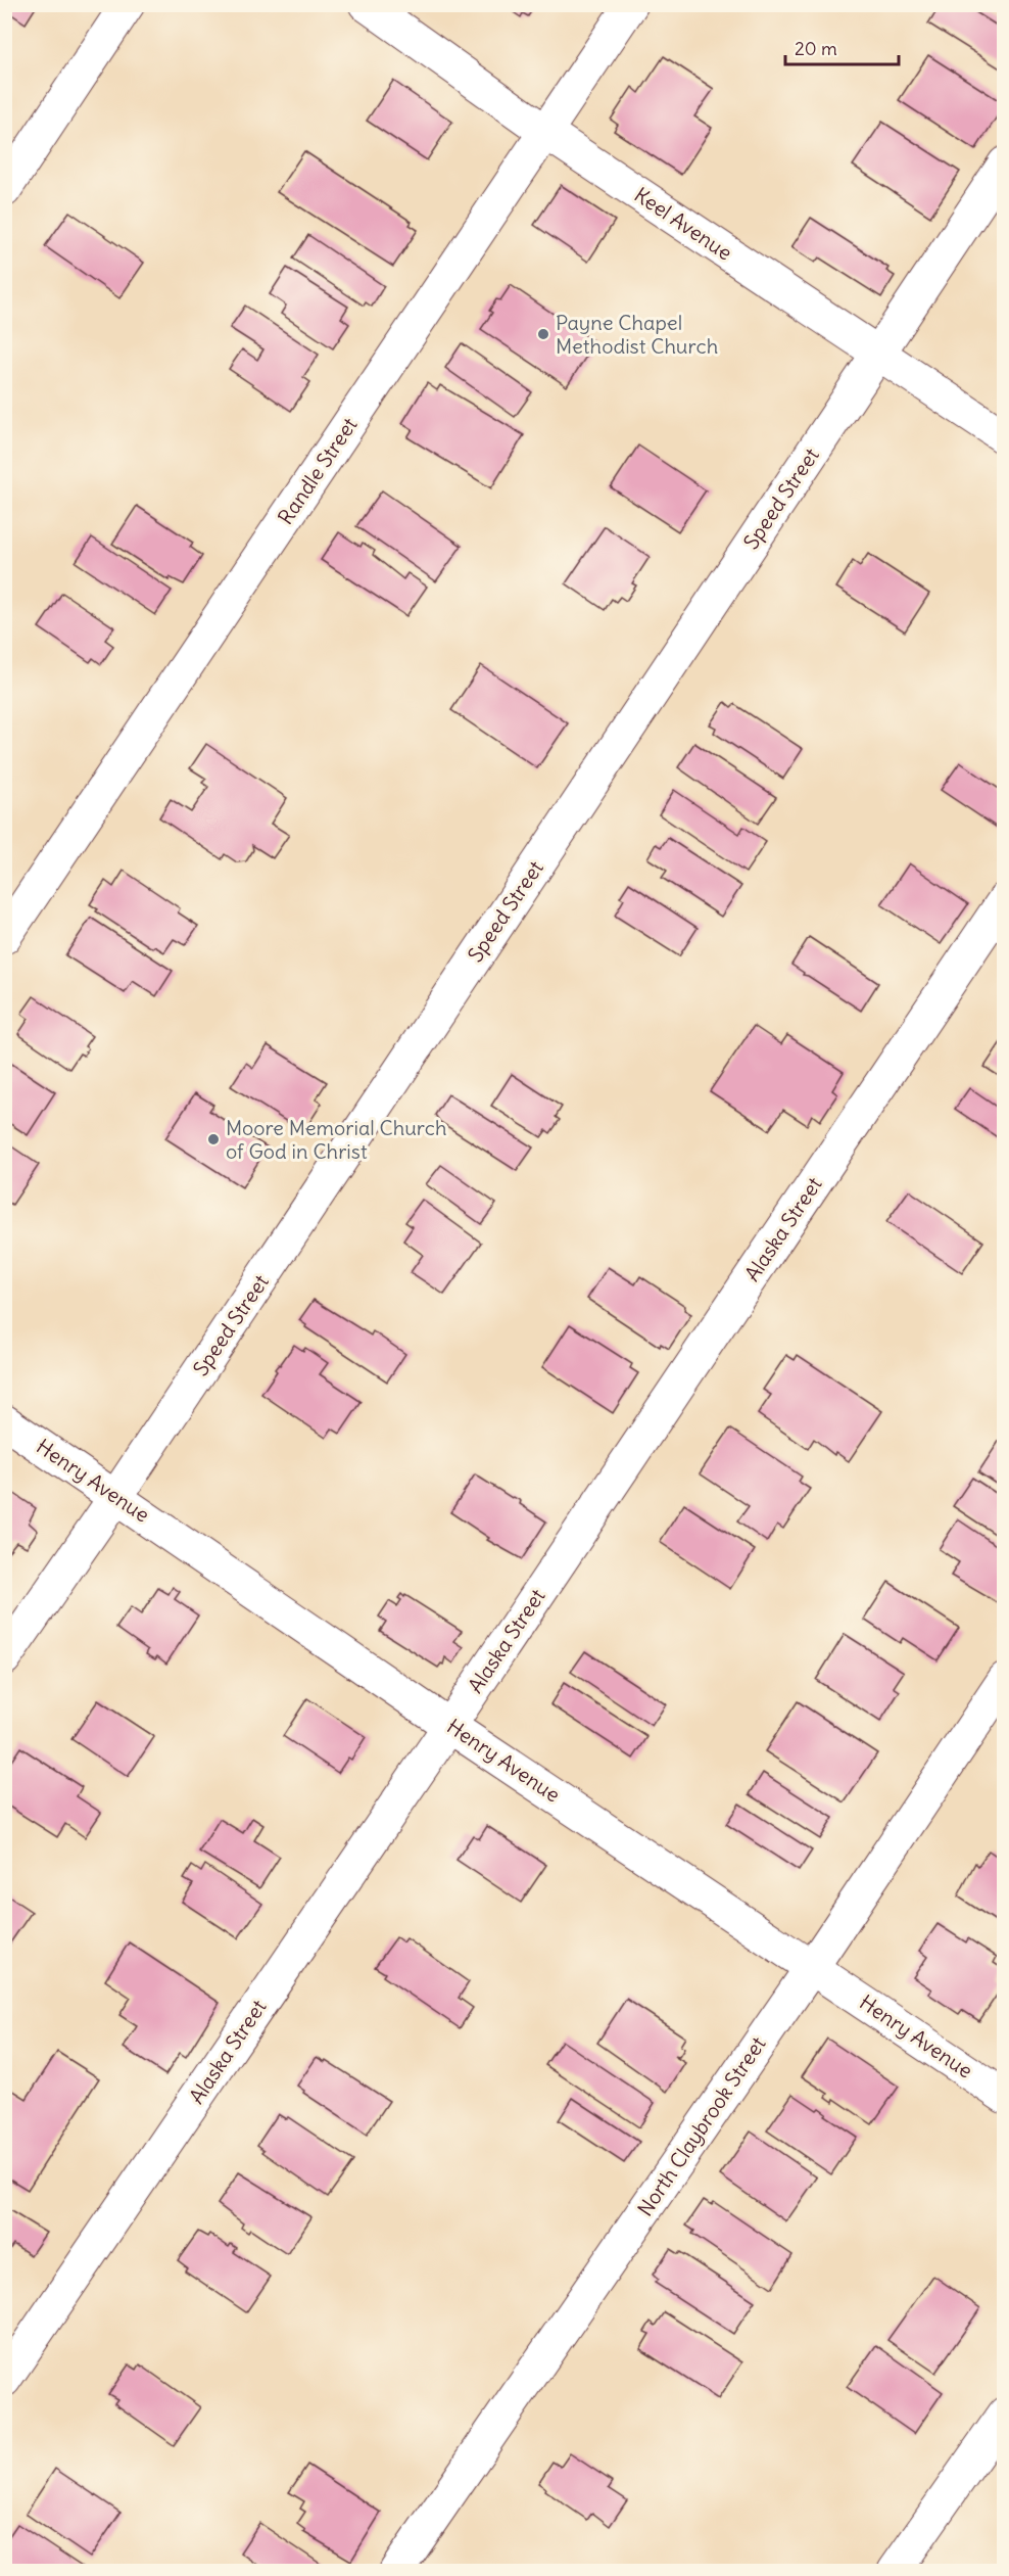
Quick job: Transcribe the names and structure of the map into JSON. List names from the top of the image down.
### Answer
{
  "streets": {
    "street": [
      "Keel Avenue",
      "Randle Street",
      "Speed Street",
      "Alaska Street",
      "Henry Avenue",
      "North Claybrook Street"
    ]
  },
  "crossings": [
    ["Keel Avenue", "Randle Street"],
    ["Keel Avenue", "Speed Street"],
    ["Speed Street", "Henry Avenue"],
    ["Alaska Street", "Henry Avenue"],
    ["Henry Avenue", "North Claybrook Street"]
  ],
  "places": ["Payne Chapel Methodist Church", "Moore Memorial Church of God in Christ"],
  "scale_bar": "20 m"
}
